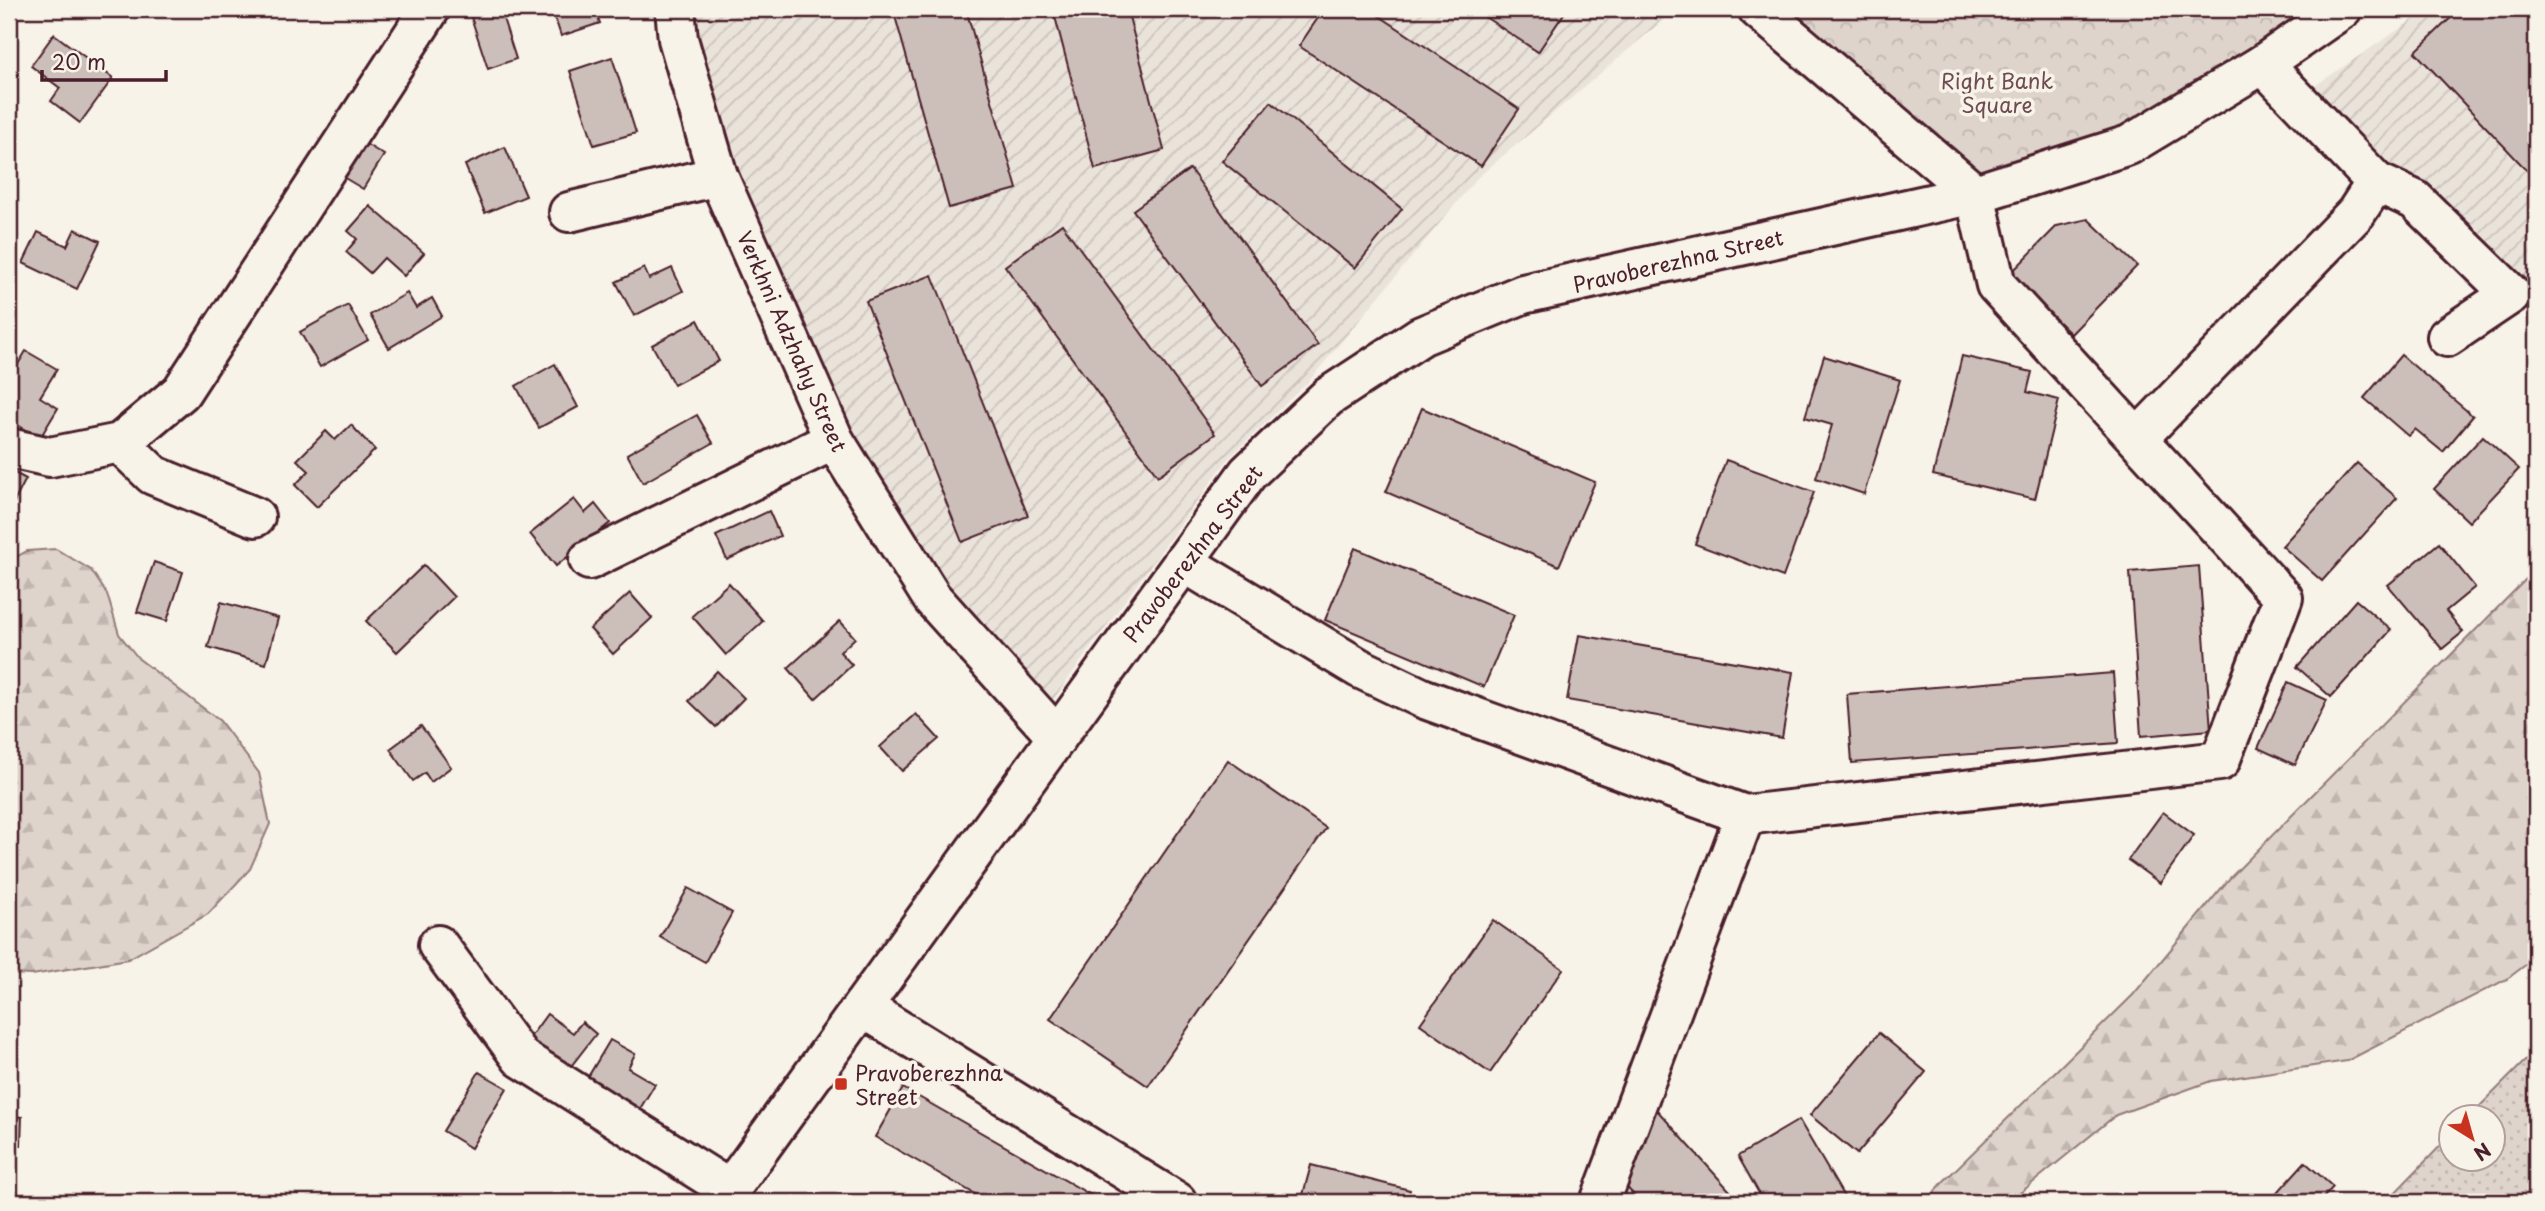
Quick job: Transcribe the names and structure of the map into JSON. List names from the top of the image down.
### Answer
{
  "streets": {
    "street": ["Pravoberezhna Street", "Verkhni Adzhahy Street"]
  },
  "crossings": [
    ["Pravoberezhna Street", "Verkhni Adzhahy Street"]
  ],
  "parks": ["Right Bank Square"],
  "places": {
    "transit": ["Pravoberezhna Street"]
  },
  "scale_bar": "20 m",
  "north": "bottom right"
}
